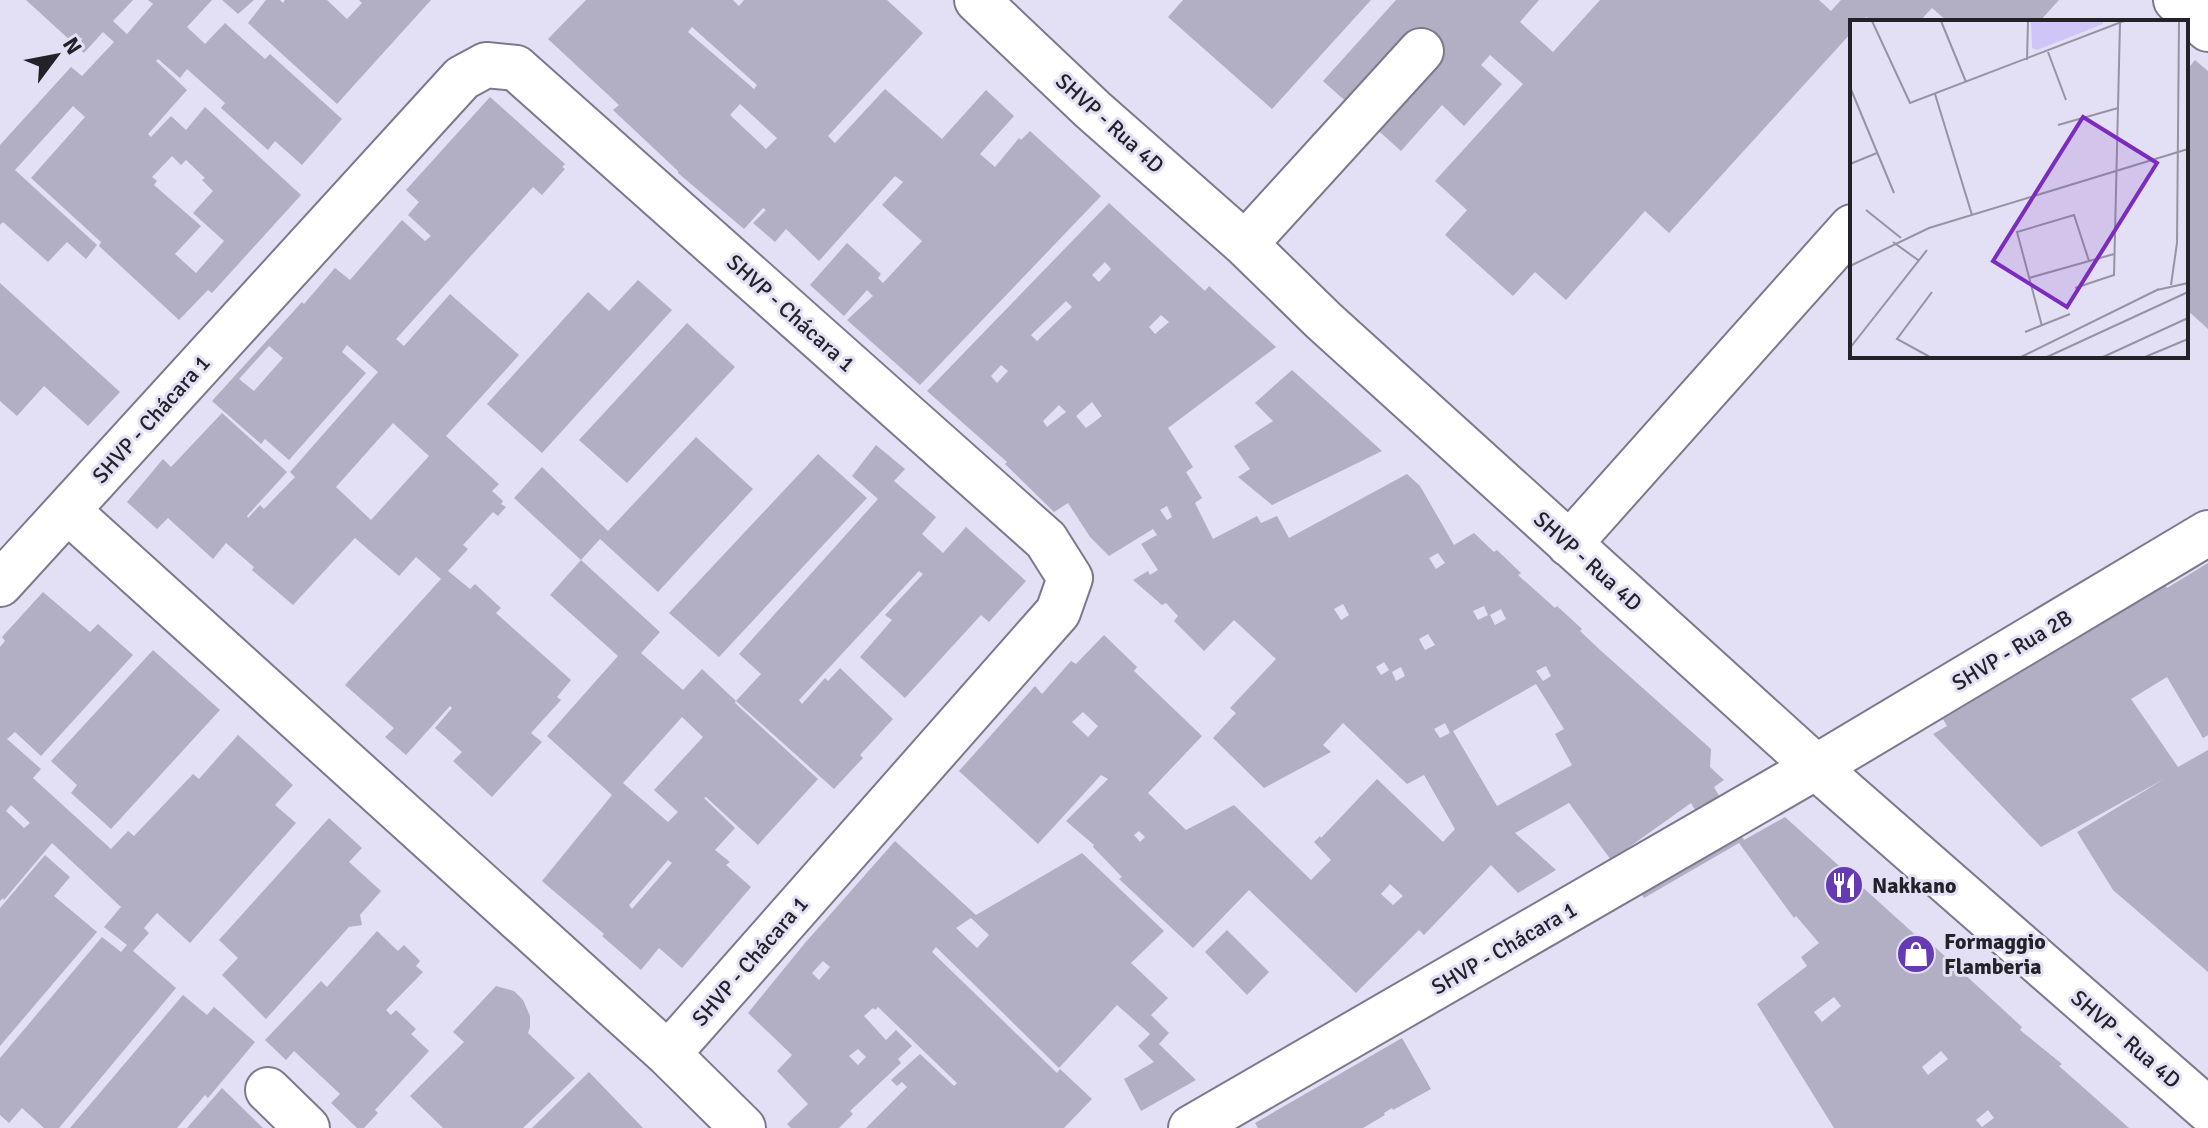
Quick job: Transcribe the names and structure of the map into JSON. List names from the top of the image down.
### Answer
{
  "streets": {
    "street": ["SHVP - Rua 4D", "SHVP - Chácara 1", "SHVP - Rua 2B"]
  },
  "crossings": [
    ["SHVP - Rua 4D", "SHVP - Chácara 1"],
    ["SHVP - Rua 4D", "SHVP - Rua 2B"],
    ["SHVP - Chácara 1", "SHVP - Rua 2B"]
  ],
  "places": {
    "restaurant": ["Nakkano"],
    "shop": ["Formaggio Flamberia"]
  },
  "north": "top right"
}
